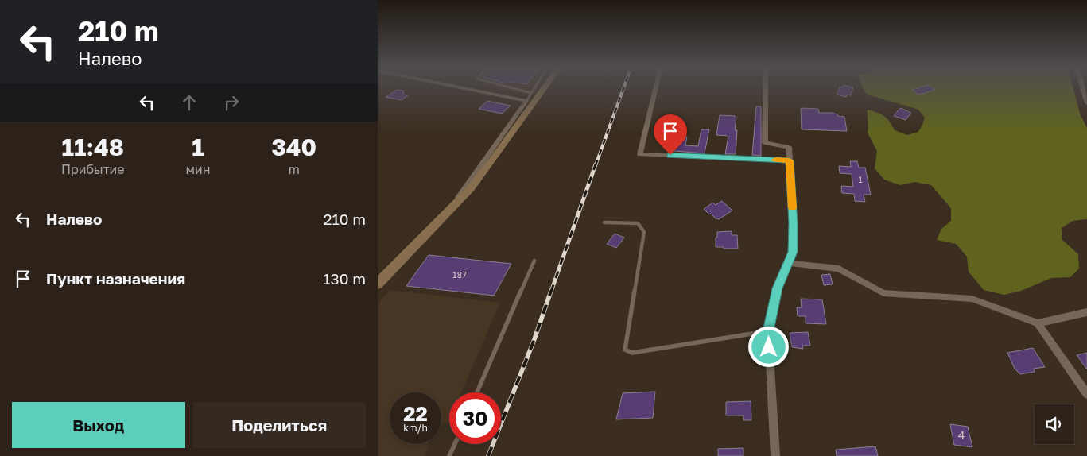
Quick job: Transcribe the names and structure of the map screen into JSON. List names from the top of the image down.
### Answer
{
  "house_numbers": ["1", "187", "4"],
  "page": {
    "turn": ["210 m", "Налево"],
    "eta": [
      "11:48",
      "Прибытие",
      "1",
      "мин",
      "340",
      "m"
    ],
    "list": [
      {
        "name": "Налево",
        "value": "210 m"
      },
      {
        "name": "Пункт назначения",
        "value": "130 m"
      }
    ],
    "speed": "22 km/h",
    "limit": "30",
    "buttons": ["Выход", "Поделиться"]
  }
}
